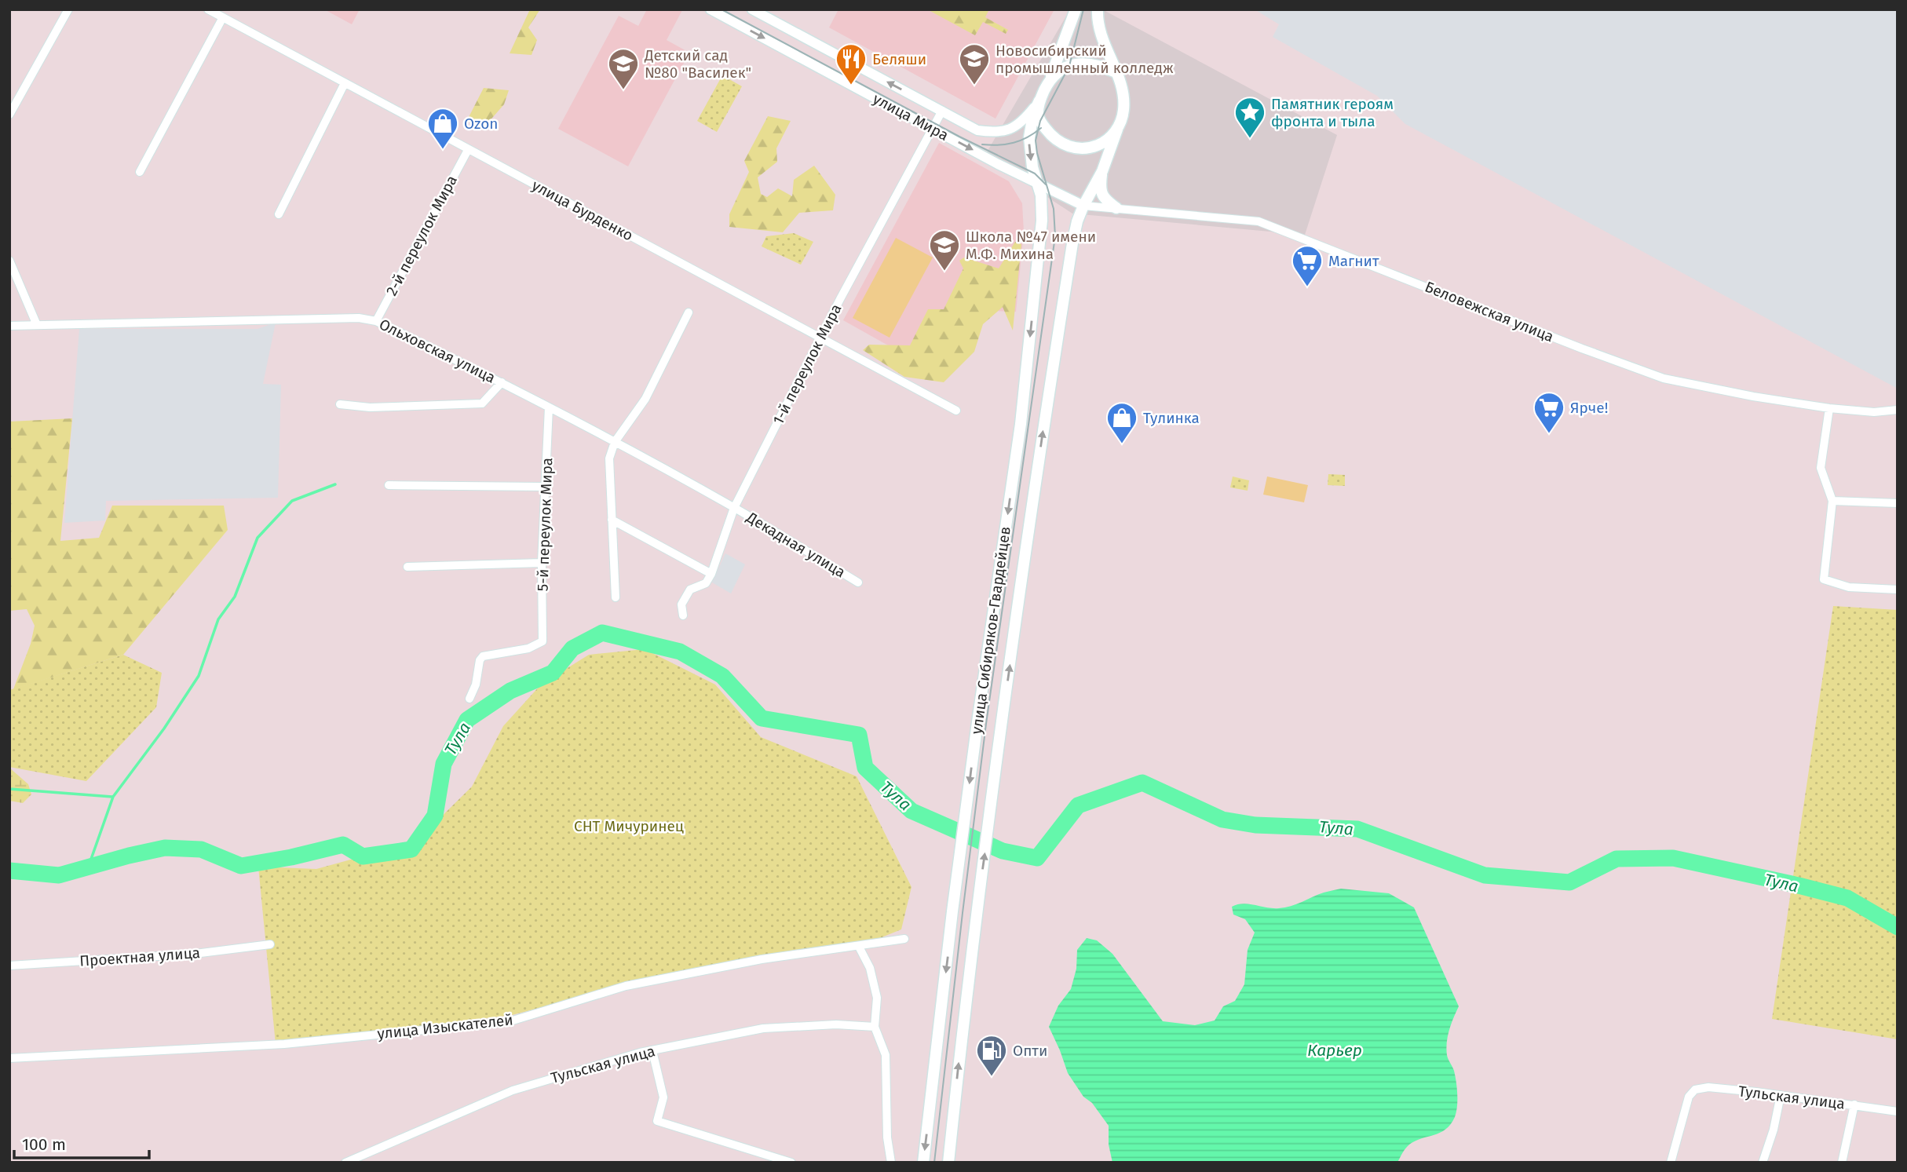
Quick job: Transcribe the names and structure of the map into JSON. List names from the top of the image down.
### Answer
{
  "streets": {
    "main road": ["улица Сибиряков-Гвардейцев"],
    "street": [
      "улица Мира",
      "улица Бурденко",
      "2-й переулок Мира",
      "Беловежская улица",
      "Ольховская улица",
      "1-й переулок Мира",
      "5-й переулок Мира",
      "Декадная улица",
      "Проектная улица",
      "улица Изыскателей",
      "Тульская улица"
    ]
  },
  "crossings": [
    ["улица Мира", "Беловежская улица"],
    ["улица Мира", "1-й переулок Мира"],
    ["улица Мира", "улица Сибиряков-Гвардейцев"],
    ["улица Бурденко", "2-й переулок Мира"],
    ["улица Бурденко", "1-й переулок Мира"],
    ["2-й переулок Мира", "Ольховская улица"],
    ["Беловежская улица", "улица Сибиряков-Гвардейцев"],
    ["Ольховская улица", "1-й переулок Мира"],
    ["Ольховская улица", "5-й переулок Мира"],
    ["Ольховская улица", "Декадная улица"],
    ["1-й переулок Мира", "Декадная улица"]
  ],
  "water": ["Тула", "Карьер"],
  "parks": ["СНТ Мичуринец"],
  "places": {
    "restaurant": ["Беляши"],
    "school or university": ["Новосибирский промышленный колледж", "Детский сад №80 \"Василек\"", "Школа №47 имени М.Ф. Михина"],
    "place": ["Памятник героям фронта и тыла"],
    "shop": ["Ozon", "Тулинка"],
    "supermarket": ["Магнит", "Ярче!"],
    "fuel station": ["Опти"]
  },
  "scale_bar": "100 m"
}
